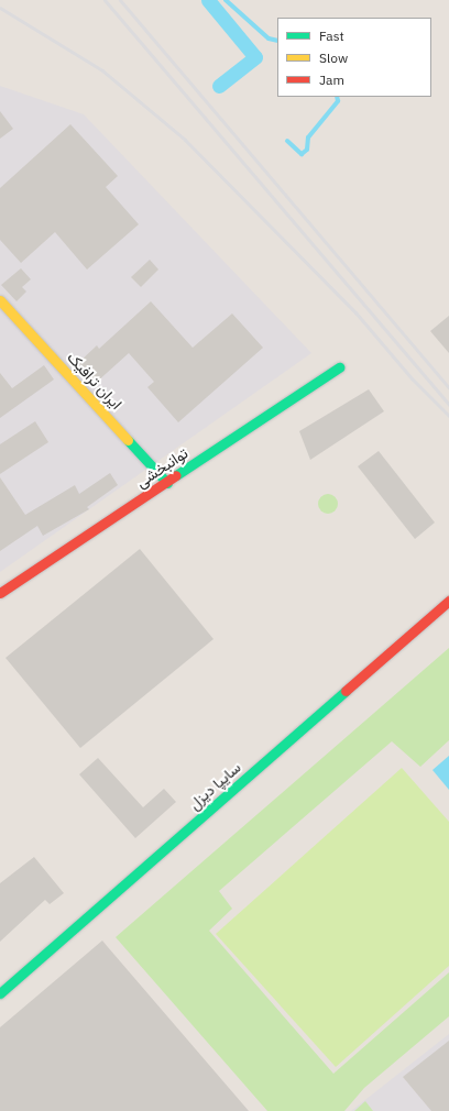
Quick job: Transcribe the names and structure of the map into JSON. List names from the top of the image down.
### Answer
{
  "streets": {
    "street": ["ایران ترافیک", "توانبخشی", "سایپا دیزل"]
  },
  "crossings": [
    ["ایران ترافیک", "توانبخشی"]
  ],
  "legend": ["Fast", "Slow", "Jam"]
}
